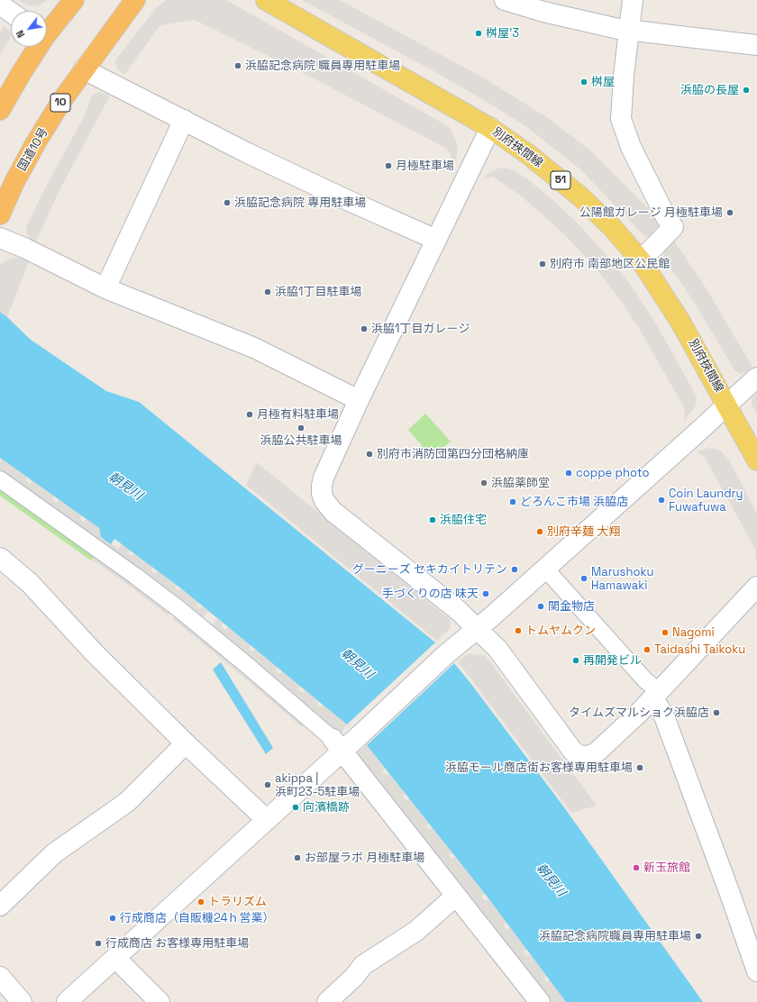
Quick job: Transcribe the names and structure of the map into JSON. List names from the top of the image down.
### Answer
{
  "streets": {
    "highway": ["10", "国道10号"],
    "main road": ["別府挾間線", "51"]
  },
  "water": ["朝見川"],
  "places": [
    "桝屋’3",
    "浜脇記念病院 職員専用駐車場",
    "桝屋",
    "浜脇の長屋",
    "月極駐車場",
    "浜脇記念病院 専用駐車場",
    "公陽館ガレージ 月極駐車場",
    "別府市 南部地区公民館",
    "浜脇1丁目駐車場",
    "浜脇1丁目ガレージ",
    "月極有料駐車場",
    "浜脇公共駐車場",
    "別府市消防団第四分団格納庫",
    "coppe photo",
    "浜脇薬師堂",
    "Coin Laundry Fuwafuwa",
    "どろんこ市場 浜脇店",
    "浜脇住宅",
    "別府辛麺 大翔",
    "グーニーズ セキカイトリテン",
    "Marushoku Hamawaki",
    "手づくりの店 味天",
    "関金物店",
    "トムヤムクン",
    "Nagomi",
    "Taidashi Taikoku",
    "再開発ビル",
    "タイムズマルショク浜脇店",
    "浜脇モール商店街お客様専用駐車場",
    "akippa | 浜町23-5駐車場",
    "向濱橋跡",
    "お部屋ラボ 月極駐車場",
    "新玉旅館",
    "トラリズム",
    "行成商店（自販機24ｈ営業）",
    "浜脇記念病院職員専用駐車場",
    "行成商店 お客様専用駐車場"
  ],
  "north": "bottom left"
}
